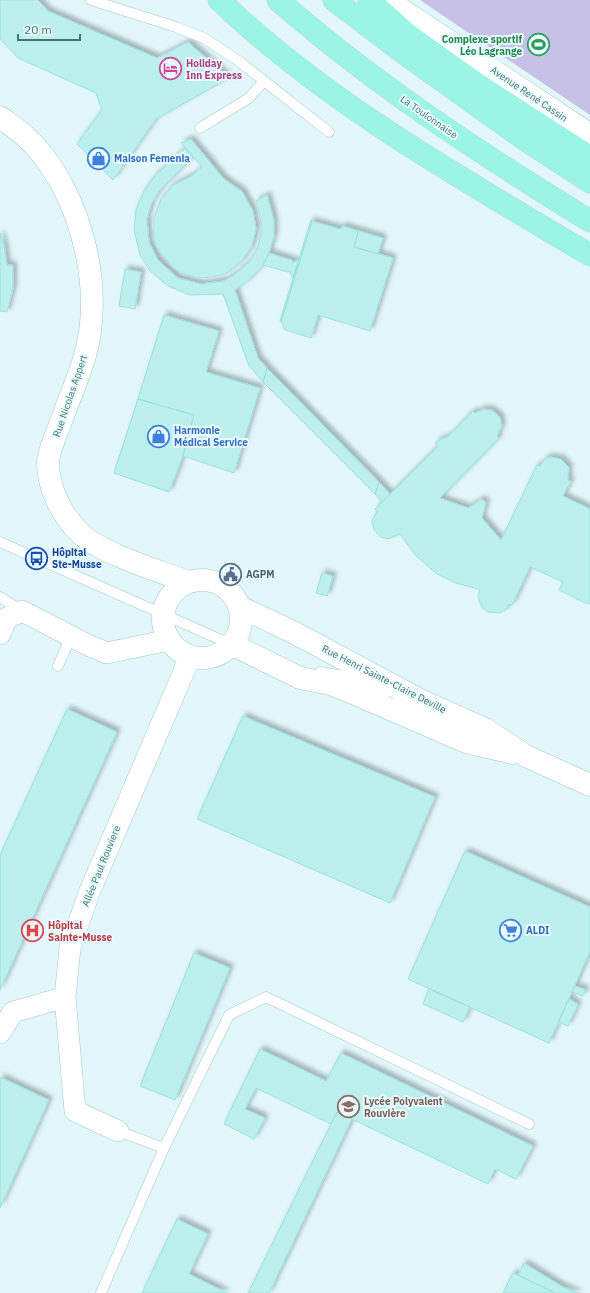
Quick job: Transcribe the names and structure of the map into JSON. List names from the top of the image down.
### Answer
{
  "streets": {
    "highway": ["La Toulonnaise"],
    "main road": ["Rue Nicolas Appert", "Rue Henri Sainte-Claire Deville"],
    "street": ["Avenue René Cassin", "Allée Paul Rouviere"]
  },
  "places": {
    "sports": ["Complexe sportif Léo Lagrange"],
    "hotel": ["Holiday Inn Express"],
    "shop": ["Maison Femenia", "Harmonie Médical Service"],
    "bus stop": ["Hôpital Ste-Musse"],
    "public building": ["AGPM"],
    "supermarket": ["ALDI"],
    "hospital": ["Hôpital Sainte-Musse"],
    "school or university": ["Lycée Polyvalent Rouvière"]
  },
  "scale_bar": "20 m"
}
